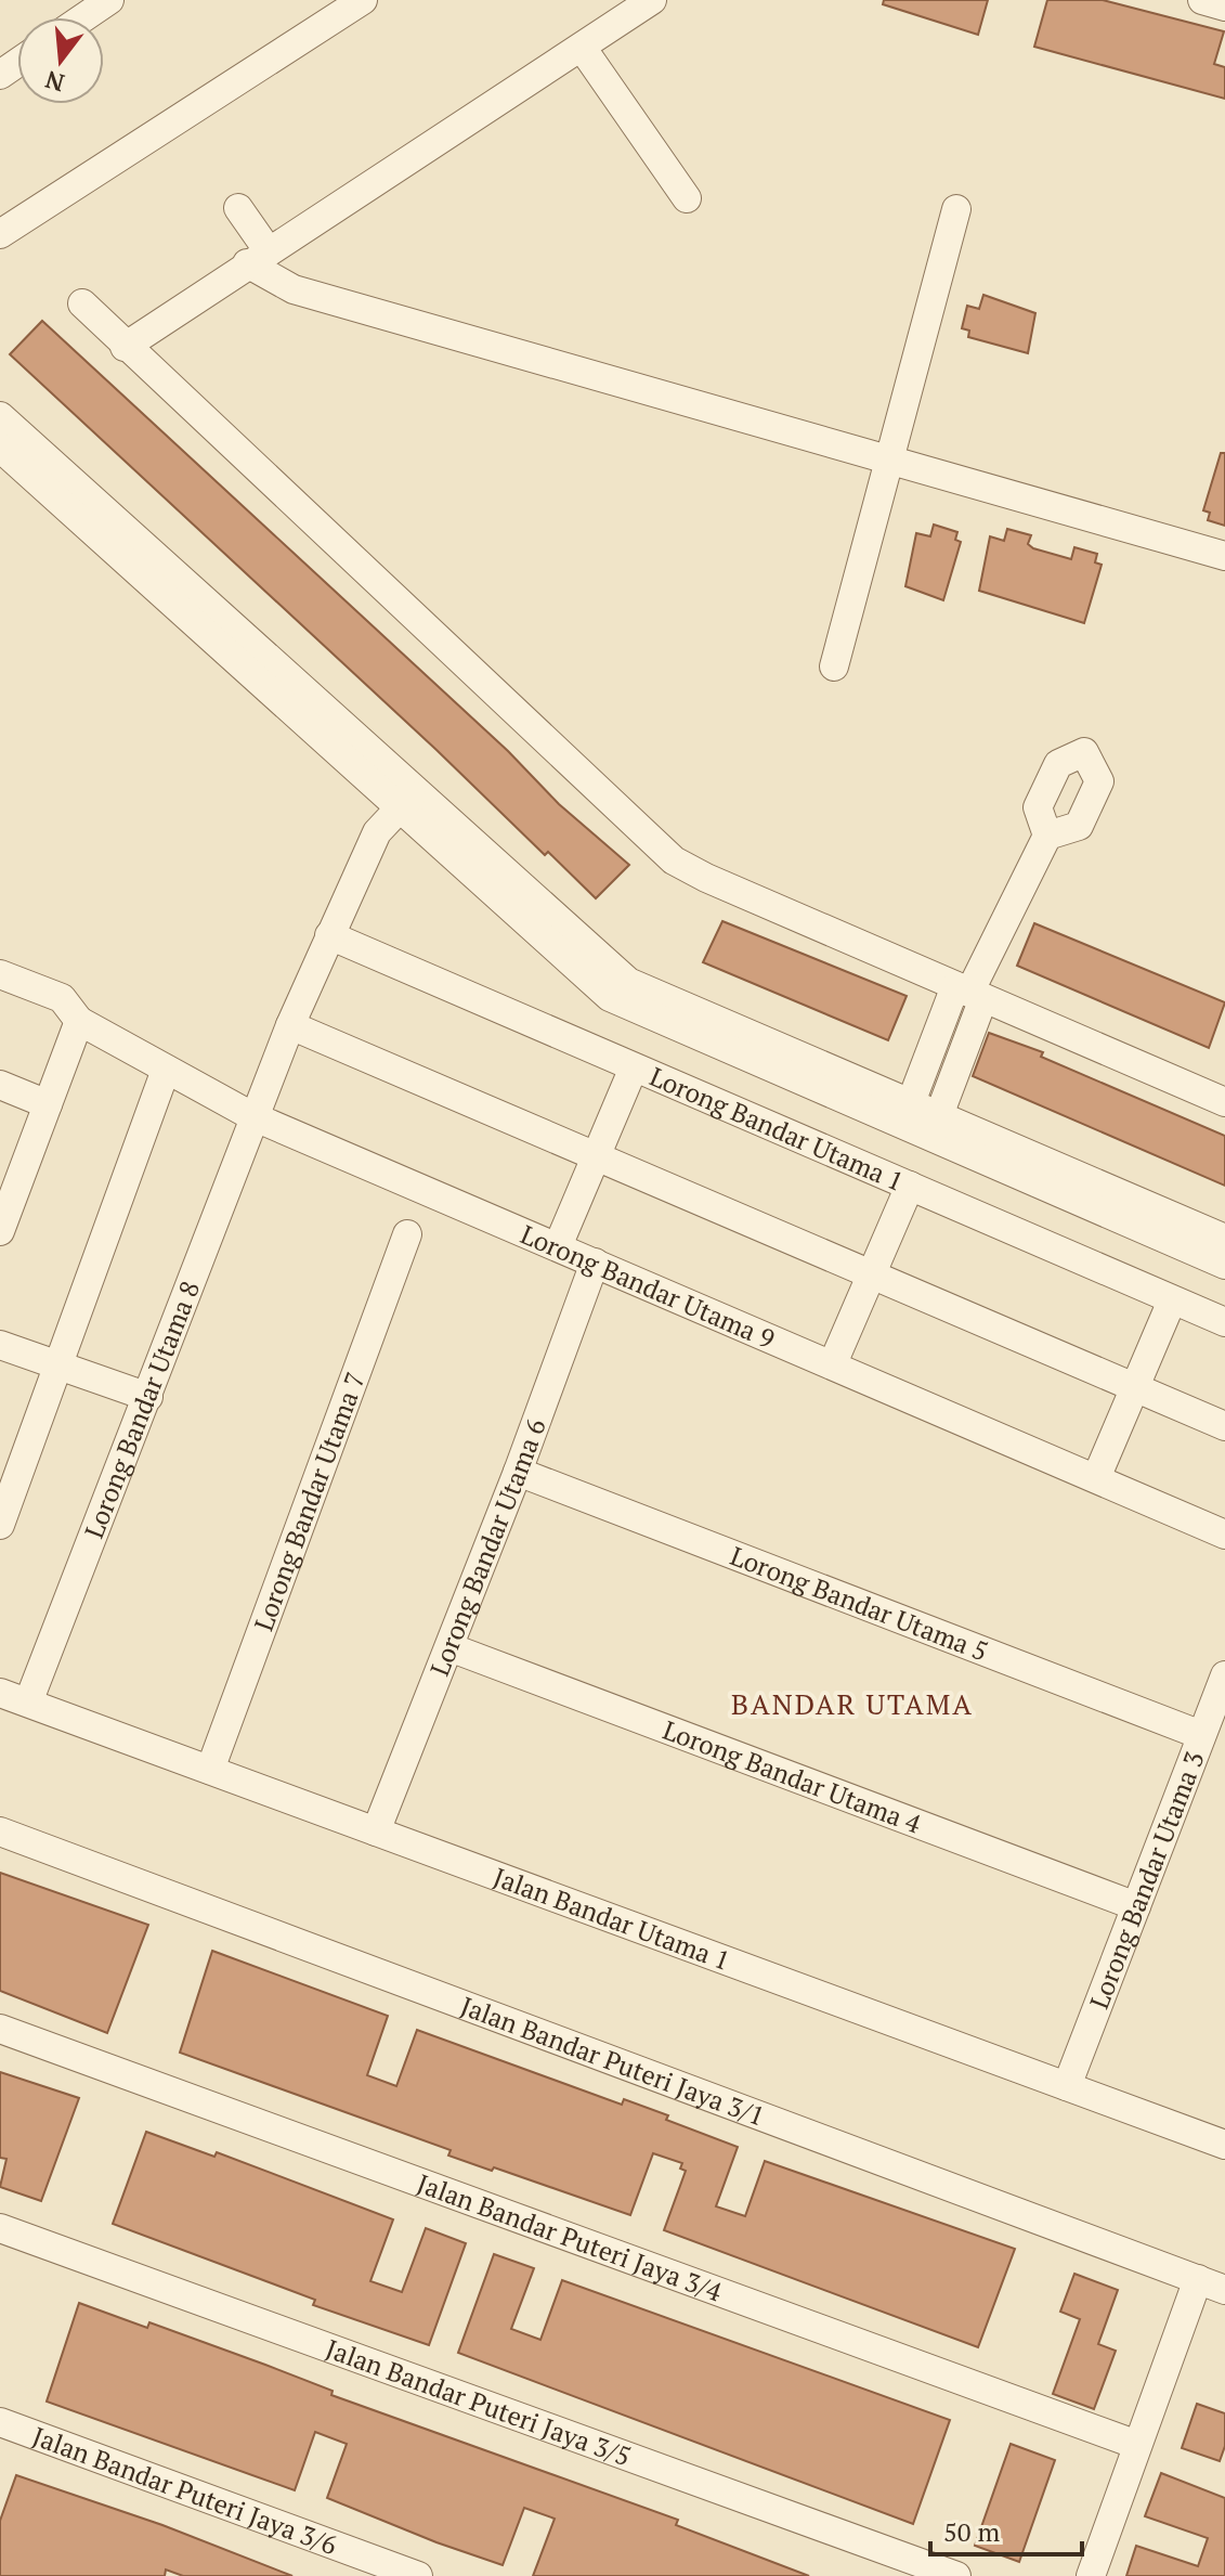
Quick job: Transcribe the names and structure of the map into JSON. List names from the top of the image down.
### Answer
{
  "streets": {
    "street": [
      "Lorong Bandar Utama 1",
      "Lorong Bandar Utama 9",
      "Lorong Bandar Utama 8",
      "Lorong Bandar Utama 7",
      "Lorong Bandar Utama 6",
      "Lorong Bandar Utama 5",
      "Lorong Bandar Utama 4",
      "Lorong Bandar Utama 3",
      "Jalan Bandar Utama 1",
      "Jalan Bandar Puteri Jaya 3/1",
      "Jalan Bandar Puteri Jaya 3/4",
      "Jalan Bandar Puteri Jaya 3/5",
      "Jalan Bandar Puteri Jaya 3/6"
    ]
  },
  "crossings": [
    ["Lorong Bandar Utama 1", "Lorong Bandar Utama 8"],
    ["Lorong Bandar Utama 9", "Lorong Bandar Utama 8"],
    ["Lorong Bandar Utama 9", "Lorong Bandar Utama 6"],
    ["Lorong Bandar Utama 8", "Jalan Bandar Utama 1"],
    ["Lorong Bandar Utama 7", "Jalan Bandar Utama 1"],
    ["Lorong Bandar Utama 6", "Lorong Bandar Utama 5"],
    ["Lorong Bandar Utama 6", "Lorong Bandar Utama 4"],
    ["Lorong Bandar Utama 6", "Jalan Bandar Utama 1"],
    ["Lorong Bandar Utama 5", "Lorong Bandar Utama 3"],
    ["Lorong Bandar Utama 4", "Lorong Bandar Utama 3"],
    ["Lorong Bandar Utama 3", "Jalan Bandar Utama 1"]
  ],
  "districts": ["BANDAR UTAMA"],
  "scale_bar": "50 m",
  "north": "bottom"
}
